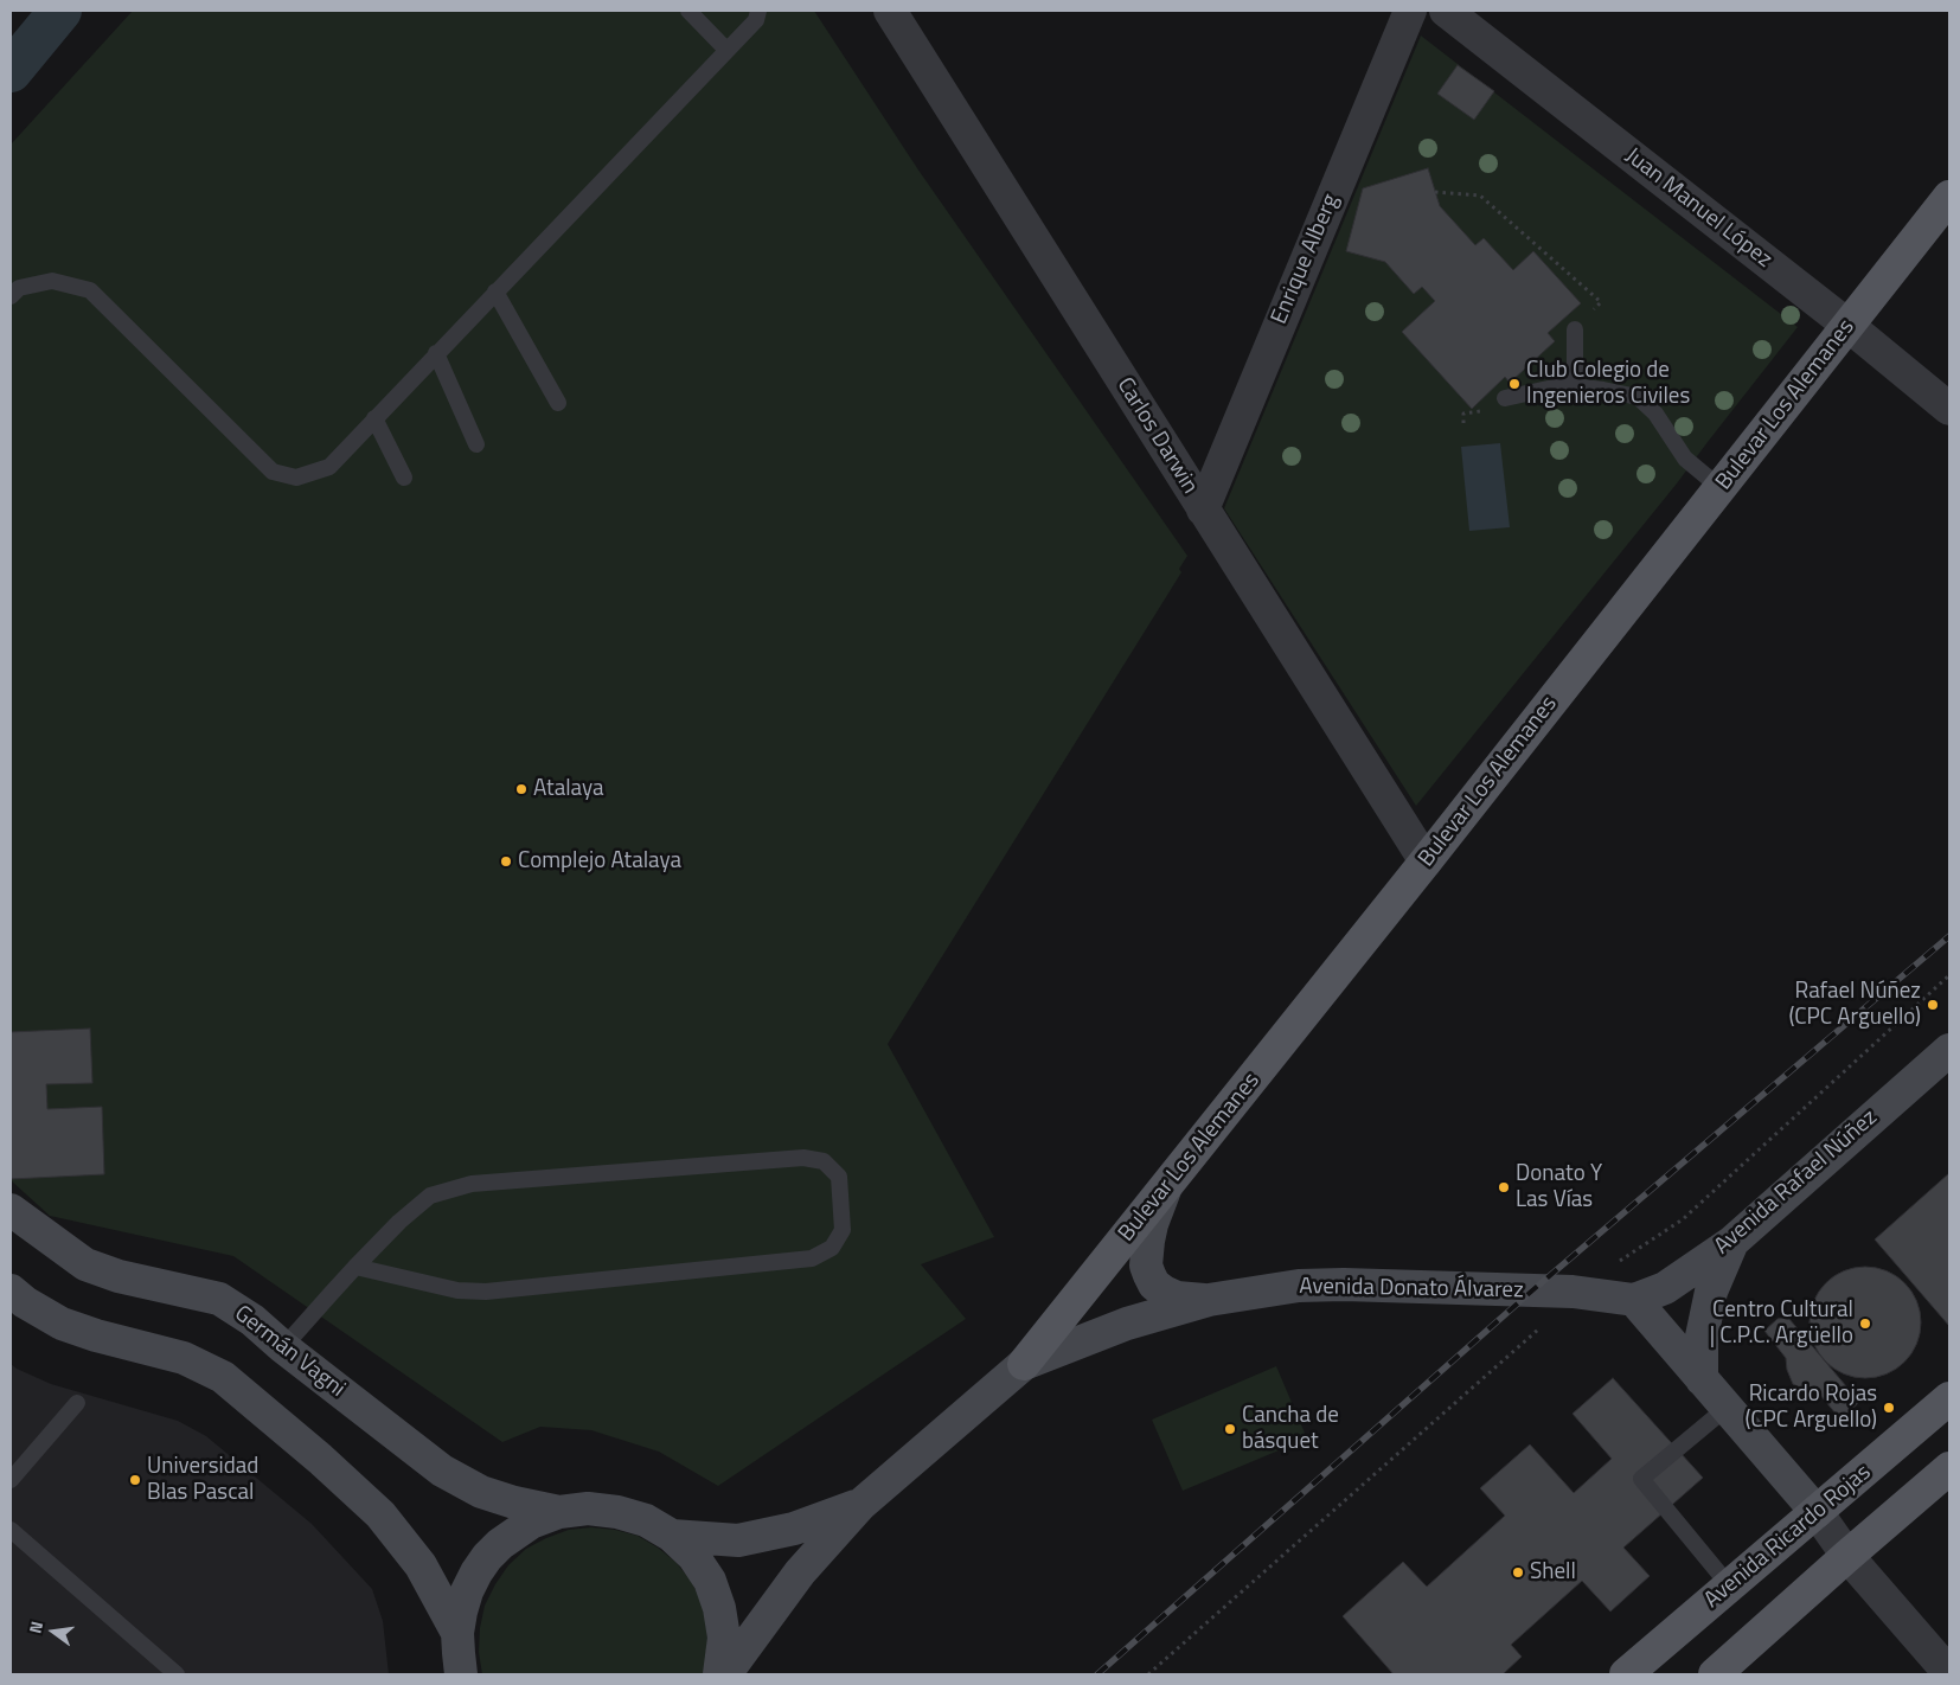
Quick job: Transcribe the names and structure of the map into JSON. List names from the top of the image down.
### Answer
{
  "streets": {
    "main road": [
      "Bulevar Los Alemanes",
      "Avenida Rafael Núñez",
      "Avenida Donato Álvarez",
      "Germán Vagni",
      "Avenida Ricardo Rojas"
    ],
    "street": ["Juan Manuel López", "Enrique Alberg", "Carlos Darwin"]
  },
  "crossings": [
    ["Juan Manuel López", "Bulevar Los Alemanes"],
    ["Enrique Alberg", "Carlos Darwin"],
    ["Bulevar Los Alemanes", "Carlos Darwin"],
    ["Bulevar Los Alemanes", "Avenida Donato Álvarez"],
    ["Avenida Rafael Núñez", "Avenida Donato Álvarez"]
  ],
  "places": [
    "Club Colegio de Ingenieros Civiles",
    "Atalaya",
    "Complejo Atalaya",
    "Rafael Núñez (CPC Arguello)",
    "Donato Y Las Vías",
    "Centro Cultural | C.P.C. Argüello",
    "Ricardo Rojas (CPC Arguello)",
    "Cancha de básquet",
    "Universidad Blas Pascal",
    "Shell"
  ],
  "north": "left"
}
